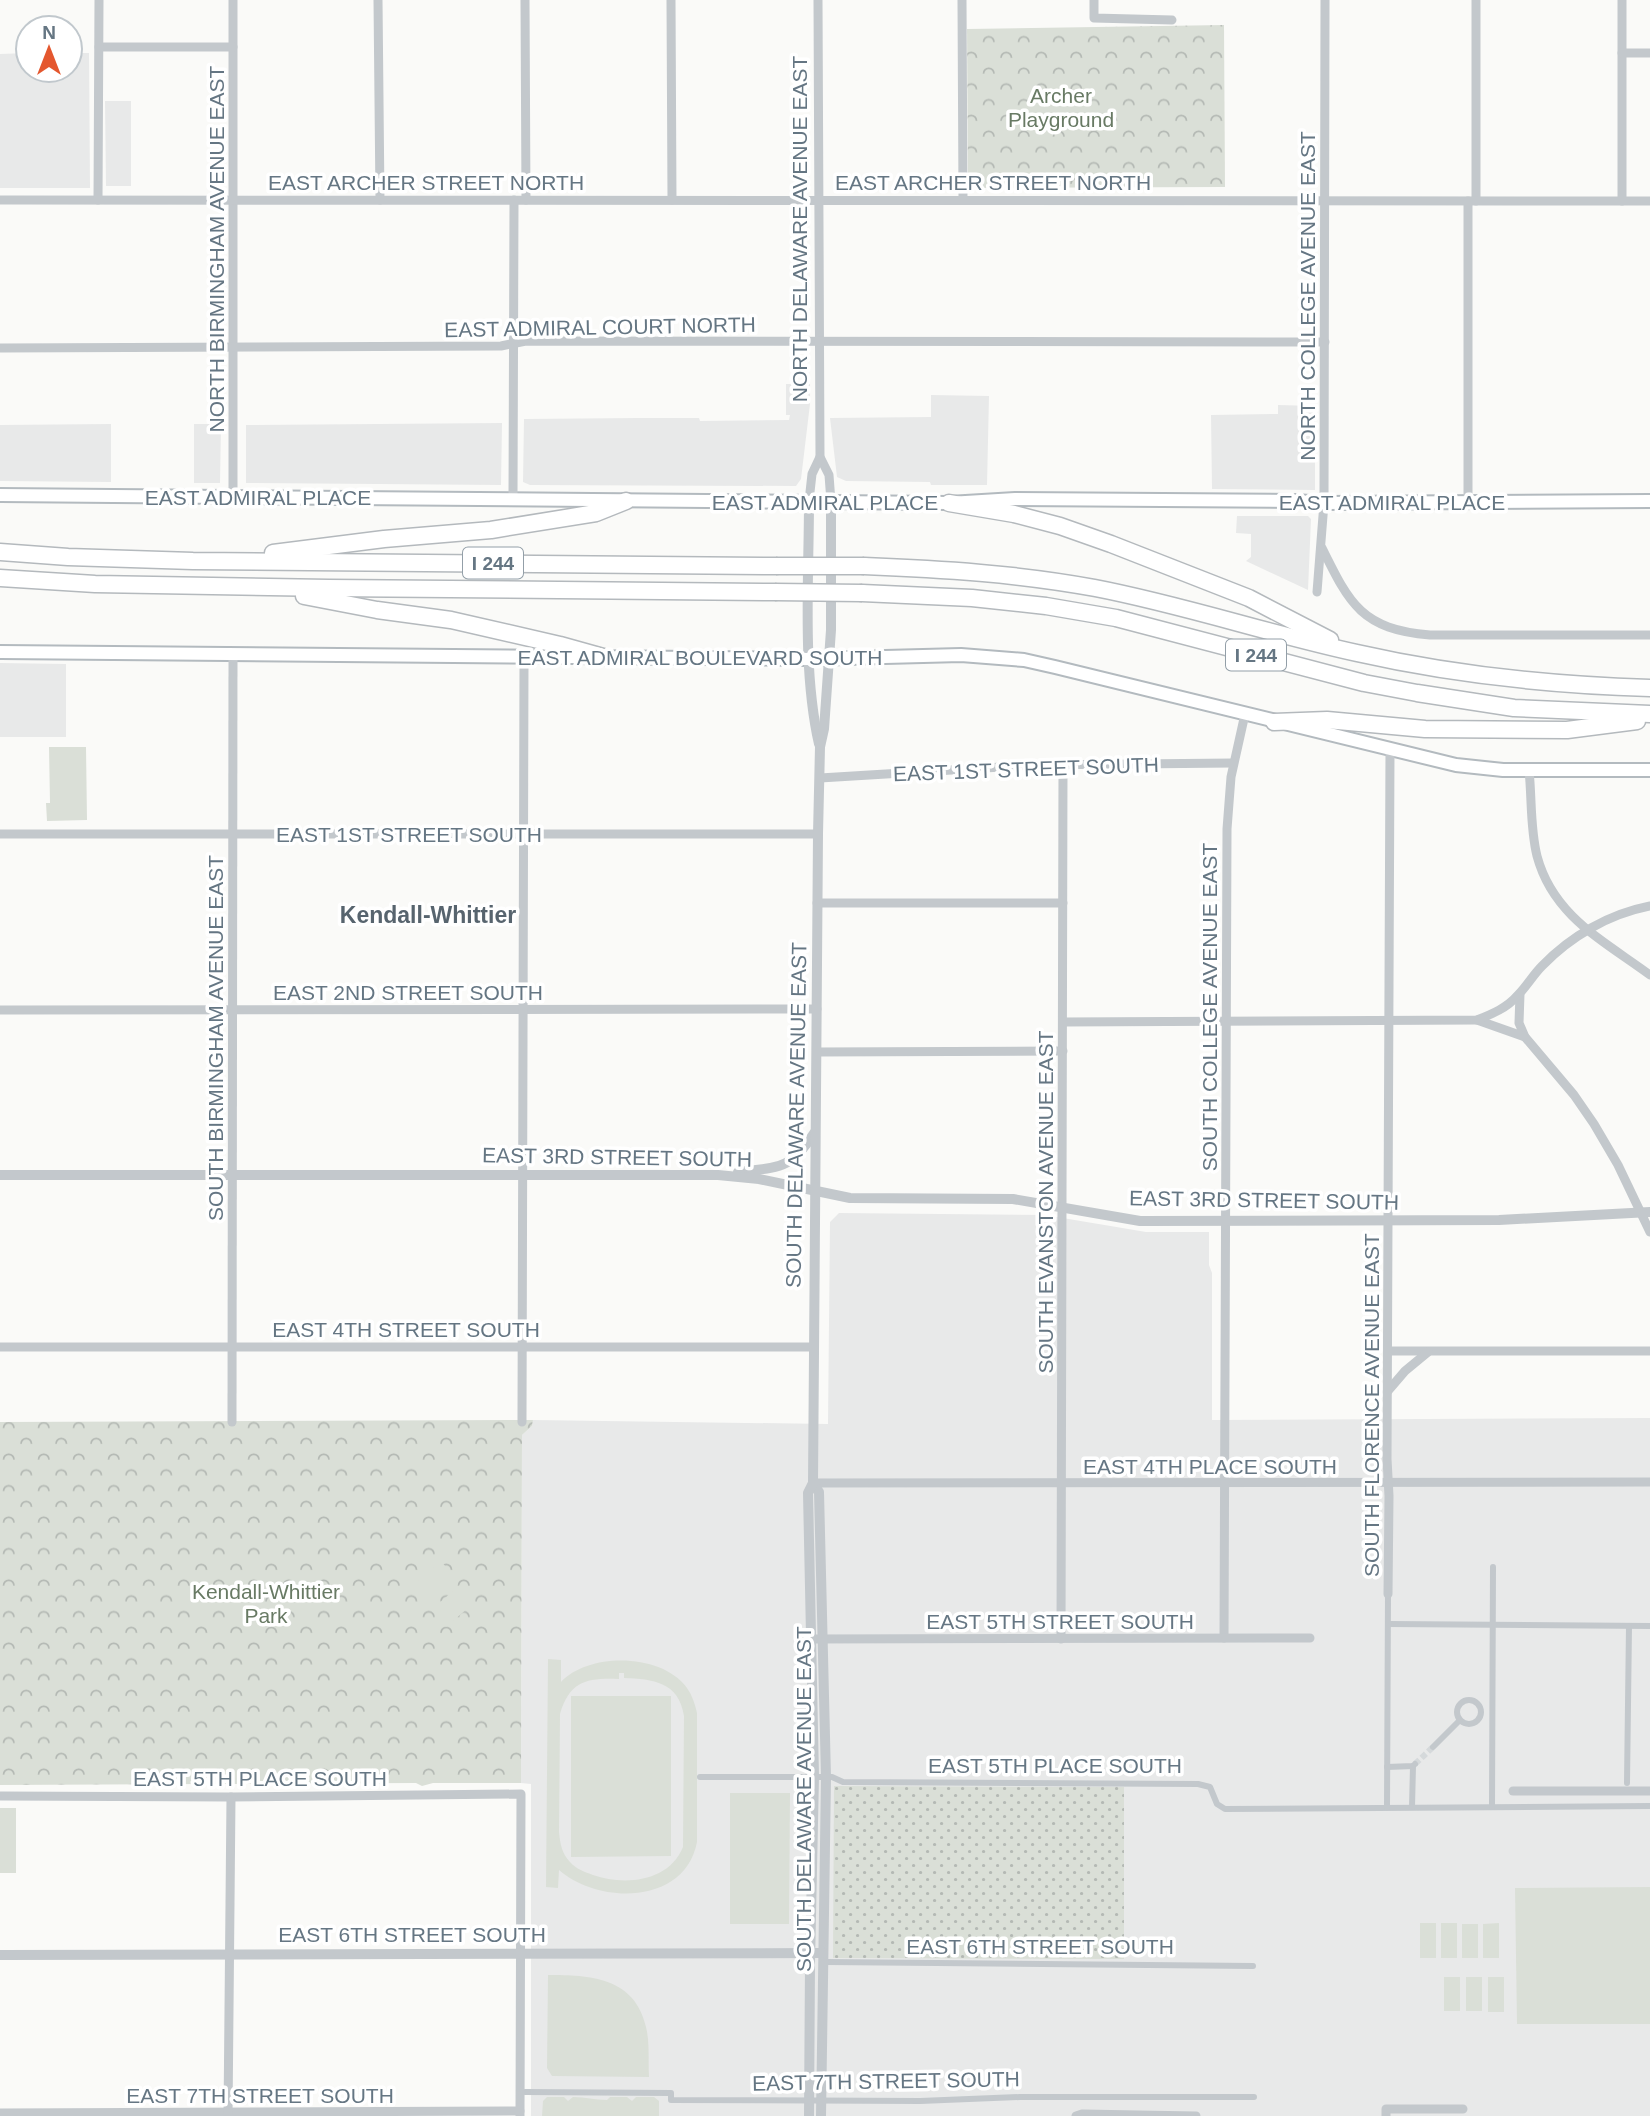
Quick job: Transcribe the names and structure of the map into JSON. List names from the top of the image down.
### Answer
{
  "streets": {
    "highway": ["I 244"],
    "main road": ["EAST ADMIRAL PLACE", "EAST ADMIRAL BOULEVARD SOUTH"],
    "street": [
      "EAST ARCHER STREET NORTH",
      "NORTH DELAWARE AVENUE EAST",
      "NORTH BIRMINGHAM AVENUE EAST",
      "NORTH COLLEGE AVENUE EAST",
      "EAST ADMIRAL COURT NORTH",
      "EAST 1ST STREET SOUTH",
      "EAST 2ND STREET SOUTH",
      "SOUTH COLLEGE AVENUE EAST",
      "SOUTH BIRMINGHAM AVENUE EAST",
      "SOUTH DELAWARE AVENUE EAST",
      "EAST 3RD STREET SOUTH",
      "SOUTH EVANSTON AVENUE EAST",
      "EAST 4TH STREET SOUTH",
      "SOUTH FLORENCE AVENUE EAST",
      "EAST 4TH PLACE SOUTH",
      "EAST 5TH STREET SOUTH",
      "EAST 5TH PLACE SOUTH",
      "EAST 6TH STREET SOUTH",
      "EAST 7TH STREET SOUTH"
    ]
  },
  "crossings": [
    ["EAST ARCHER STREET NORTH", "NORTH DELAWARE AVENUE EAST"],
    ["EAST ARCHER STREET NORTH", "NORTH BIRMINGHAM AVENUE EAST"],
    ["EAST ARCHER STREET NORTH", "NORTH COLLEGE AVENUE EAST"],
    ["NORTH DELAWARE AVENUE EAST", "EAST ADMIRAL COURT NORTH"],
    ["NORTH DELAWARE AVENUE EAST", "EAST ADMIRAL PLACE"],
    ["NORTH DELAWARE AVENUE EAST", "EAST ADMIRAL BOULEVARD SOUTH"],
    ["NORTH DELAWARE AVENUE EAST", "SOUTH DELAWARE AVENUE EAST"],
    ["NORTH BIRMINGHAM AVENUE EAST", "EAST ADMIRAL COURT NORTH"],
    ["NORTH BIRMINGHAM AVENUE EAST", "EAST ADMIRAL PLACE"],
    ["NORTH COLLEGE AVENUE EAST", "EAST ADMIRAL COURT NORTH"],
    ["NORTH COLLEGE AVENUE EAST", "EAST ADMIRAL PLACE"],
    ["EAST ADMIRAL BOULEVARD SOUTH", "SOUTH COLLEGE AVENUE EAST"],
    ["EAST ADMIRAL BOULEVARD SOUTH", "SOUTH BIRMINGHAM AVENUE EAST"],
    ["EAST ADMIRAL BOULEVARD SOUTH", "SOUTH DELAWARE AVENUE EAST"],
    ["EAST ADMIRAL BOULEVARD SOUTH", "SOUTH FLORENCE AVENUE EAST"],
    ["EAST 1ST STREET SOUTH", "SOUTH COLLEGE AVENUE EAST"],
    ["EAST 1ST STREET SOUTH", "SOUTH BIRMINGHAM AVENUE EAST"],
    ["EAST 1ST STREET SOUTH", "SOUTH DELAWARE AVENUE EAST"],
    ["EAST 1ST STREET SOUTH", "SOUTH EVANSTON AVENUE EAST"],
    ["EAST 2ND STREET SOUTH", "SOUTH BIRMINGHAM AVENUE EAST"],
    ["EAST 2ND STREET SOUTH", "SOUTH DELAWARE AVENUE EAST"],
    ["SOUTH COLLEGE AVENUE EAST", "EAST 3RD STREET SOUTH"],
    ["SOUTH COLLEGE AVENUE EAST", "EAST 4TH PLACE SOUTH"],
    ["SOUTH COLLEGE AVENUE EAST", "EAST 5TH STREET SOUTH"],
    ["SOUTH BIRMINGHAM AVENUE EAST", "EAST 3RD STREET SOUTH"],
    ["SOUTH BIRMINGHAM AVENUE EAST", "EAST 4TH STREET SOUTH"],
    ["SOUTH DELAWARE AVENUE EAST", "EAST 3RD STREET SOUTH"],
    ["SOUTH DELAWARE AVENUE EAST", "EAST 4TH STREET SOUTH"],
    ["SOUTH DELAWARE AVENUE EAST", "EAST 4TH PLACE SOUTH"],
    ["SOUTH DELAWARE AVENUE EAST", "EAST 5TH STREET SOUTH"],
    ["SOUTH DELAWARE AVENUE EAST", "EAST 5TH PLACE SOUTH"],
    ["SOUTH DELAWARE AVENUE EAST", "EAST 6TH STREET SOUTH"],
    ["SOUTH DELAWARE AVENUE EAST", "EAST 7TH STREET SOUTH"],
    ["EAST 3RD STREET SOUTH", "SOUTH EVANSTON AVENUE EAST"],
    ["EAST 3RD STREET SOUTH", "SOUTH FLORENCE AVENUE EAST"],
    ["SOUTH EVANSTON AVENUE EAST", "EAST 4TH PLACE SOUTH"],
    ["SOUTH EVANSTON AVENUE EAST", "EAST 5TH STREET SOUTH"],
    ["SOUTH FLORENCE AVENUE EAST", "EAST 4TH PLACE SOUTH"],
    ["SOUTH FLORENCE AVENUE EAST", "EAST 5TH PLACE SOUTH"],
    ["EAST 5TH PLACE SOUTH", "EAST 6TH STREET SOUTH"]
  ],
  "districts": ["Kendall-Whittier"],
  "parks": ["Archer Playground", "Kendall-Whittier Park"],
  "north": "top"
}
